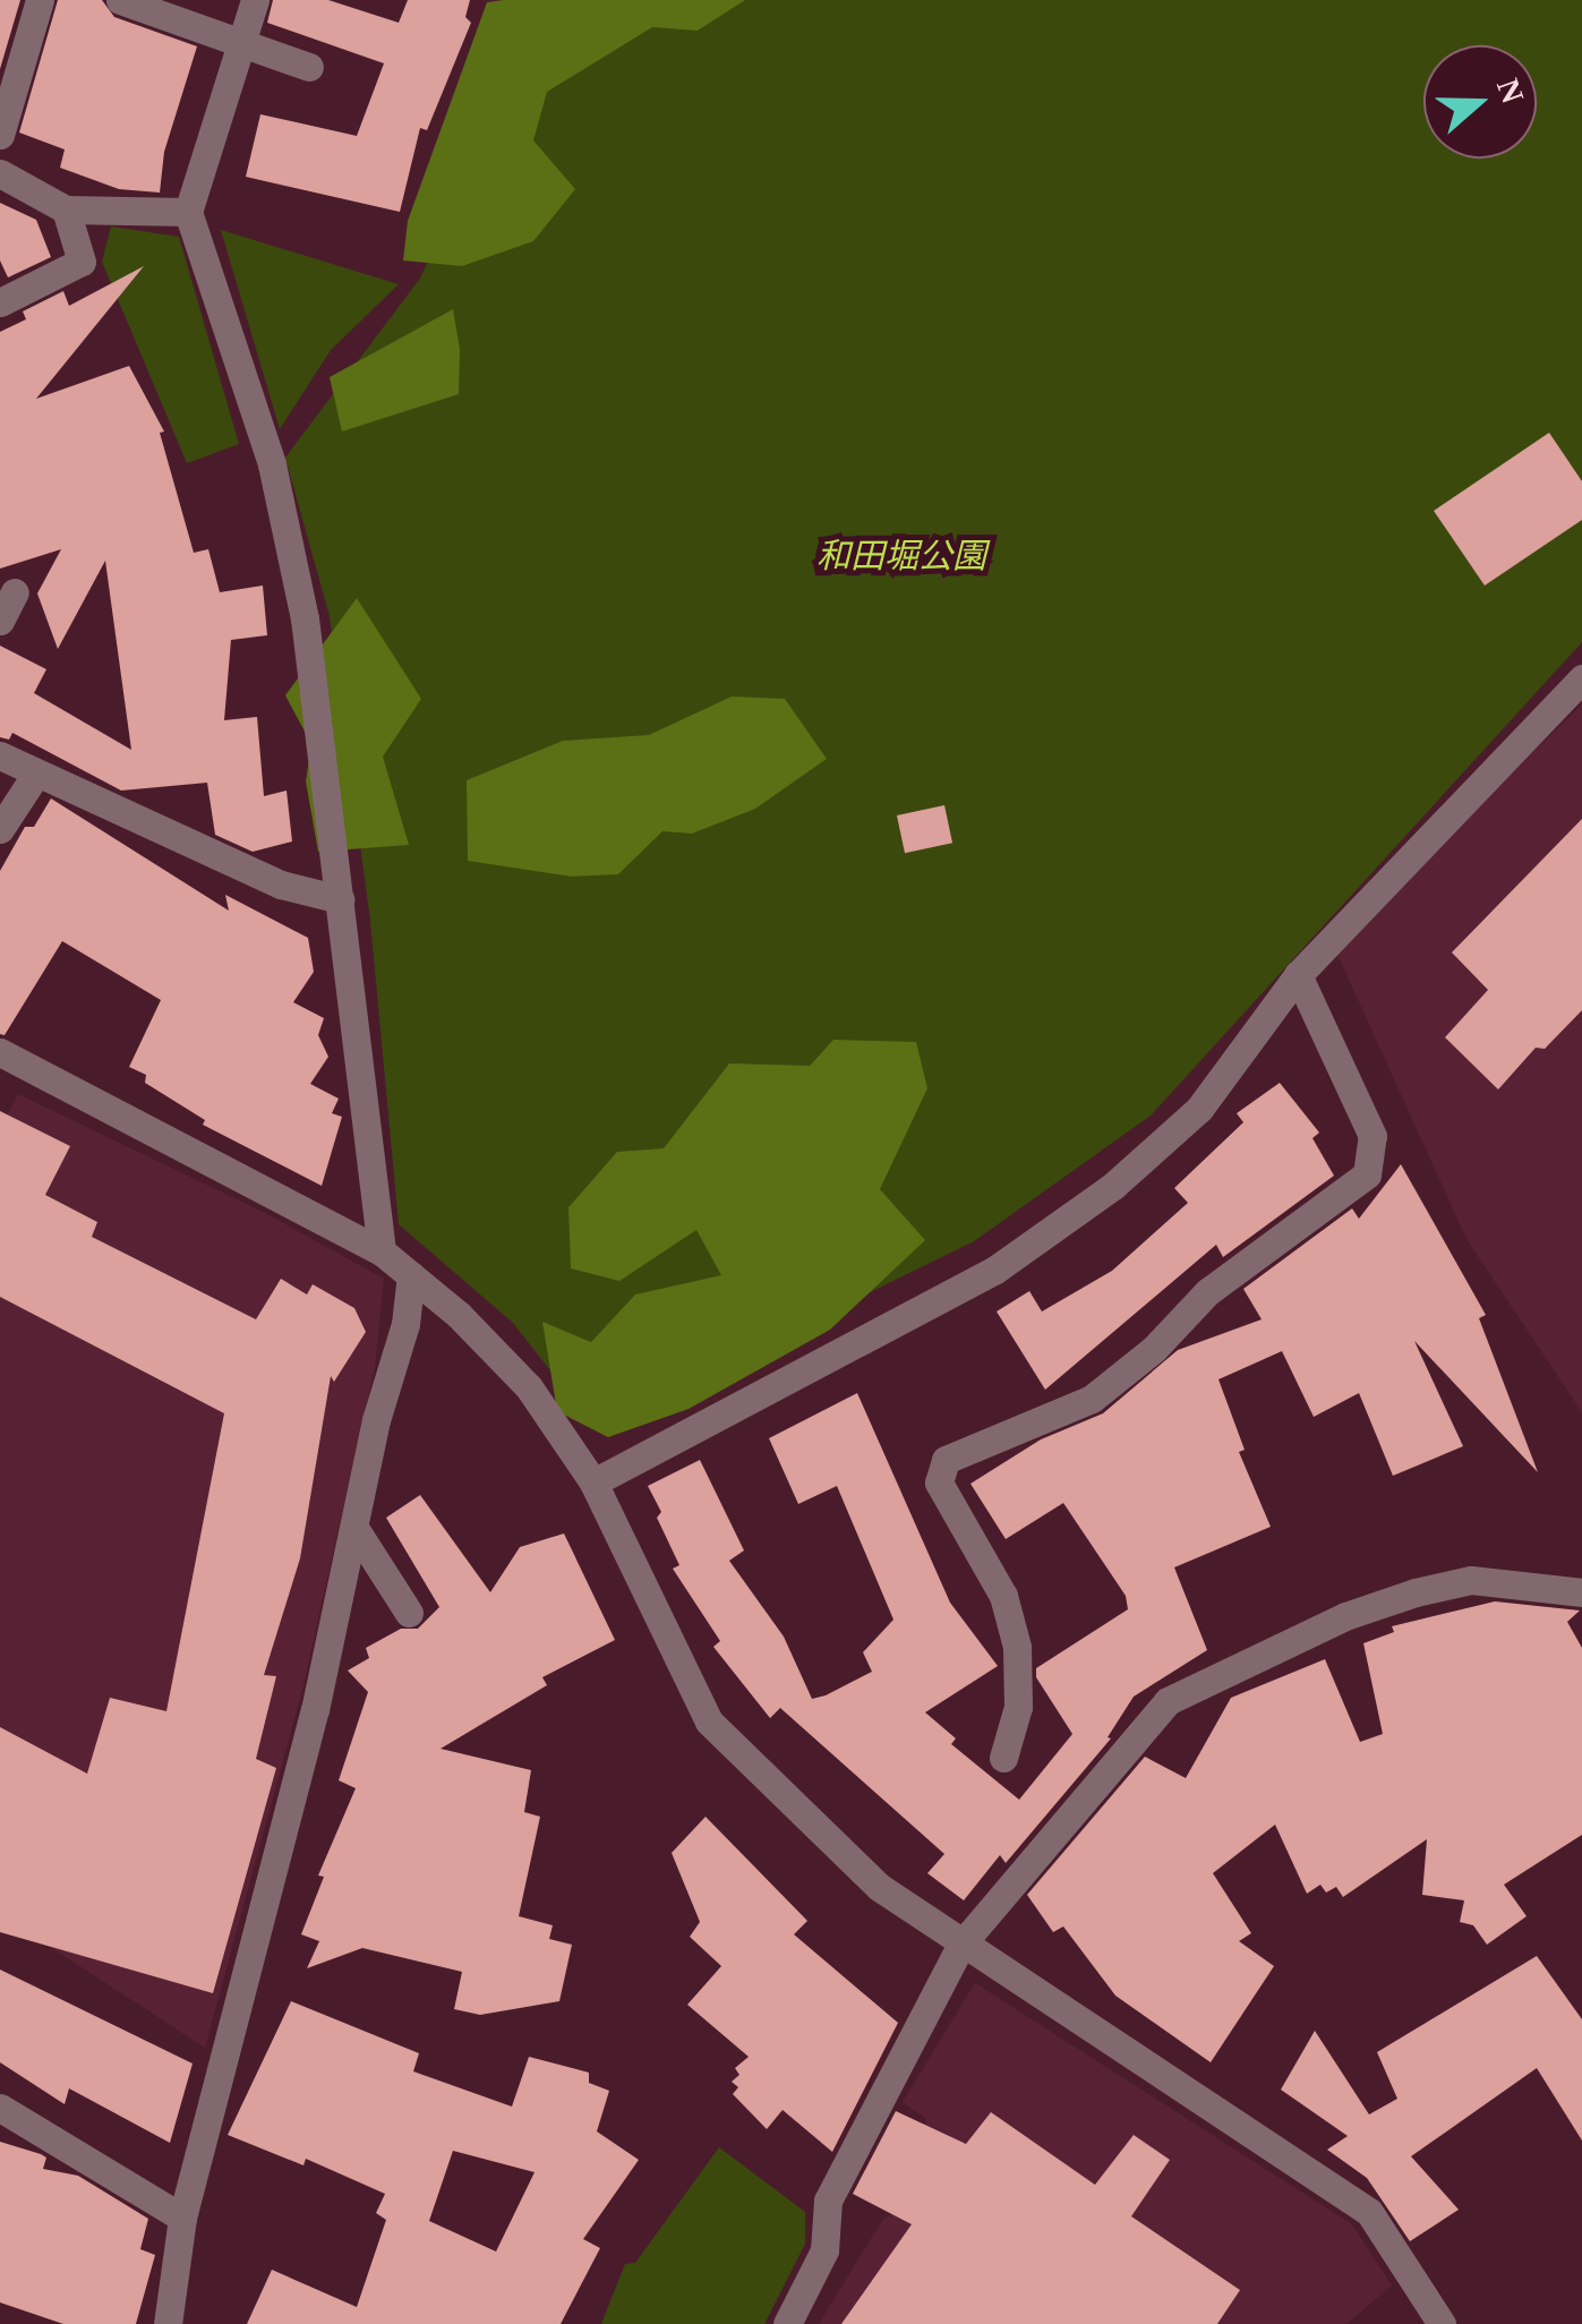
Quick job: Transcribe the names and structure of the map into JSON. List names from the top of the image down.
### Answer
{
  "parks": ["和田堀公園"],
  "north": "right"
}
